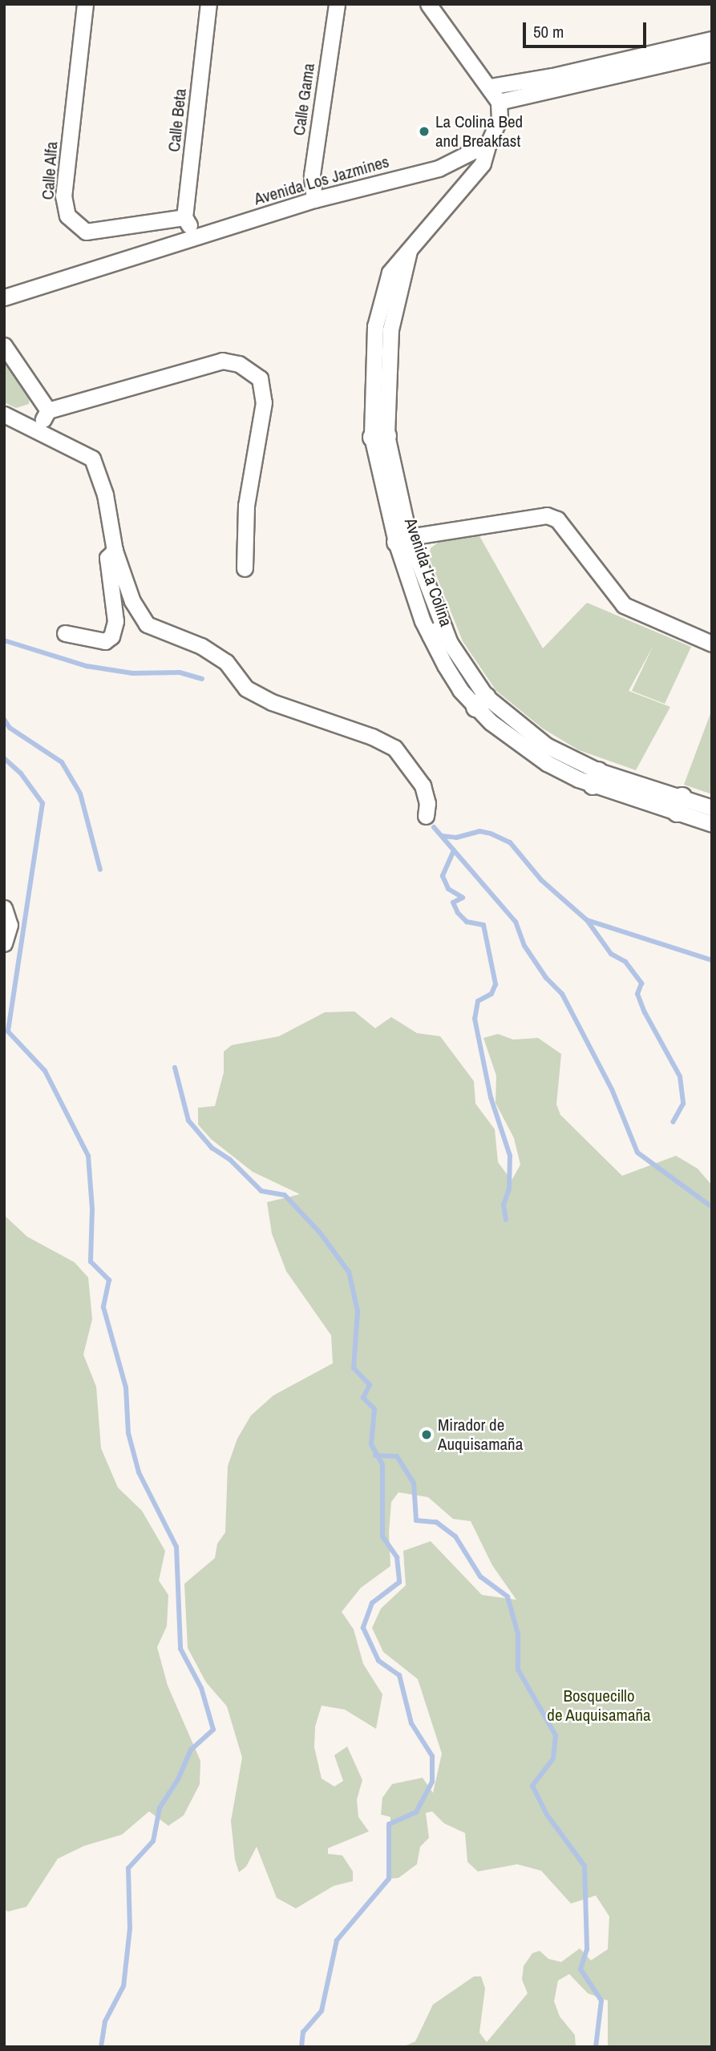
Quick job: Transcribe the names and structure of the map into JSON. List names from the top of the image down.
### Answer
{
  "streets": {
    "street": [
      "Calle Gama",
      "Calle Beta",
      "Calle Alfa",
      "Avenida Los Jazmines",
      "Avenida La Colina"
    ]
  },
  "crossings": [
    ["Calle Gama", "Avenida Los Jazmines"],
    ["Calle Beta", "Calle Alfa"],
    ["Avenida Los Jazmines", "Avenida La Colina"]
  ],
  "parks": ["Bosquecillo de Auquisamaña"],
  "places": ["La Colina Bed and Breakfast", "Mirador de Auquisamaña"],
  "scale_bar": "50 m"
}
